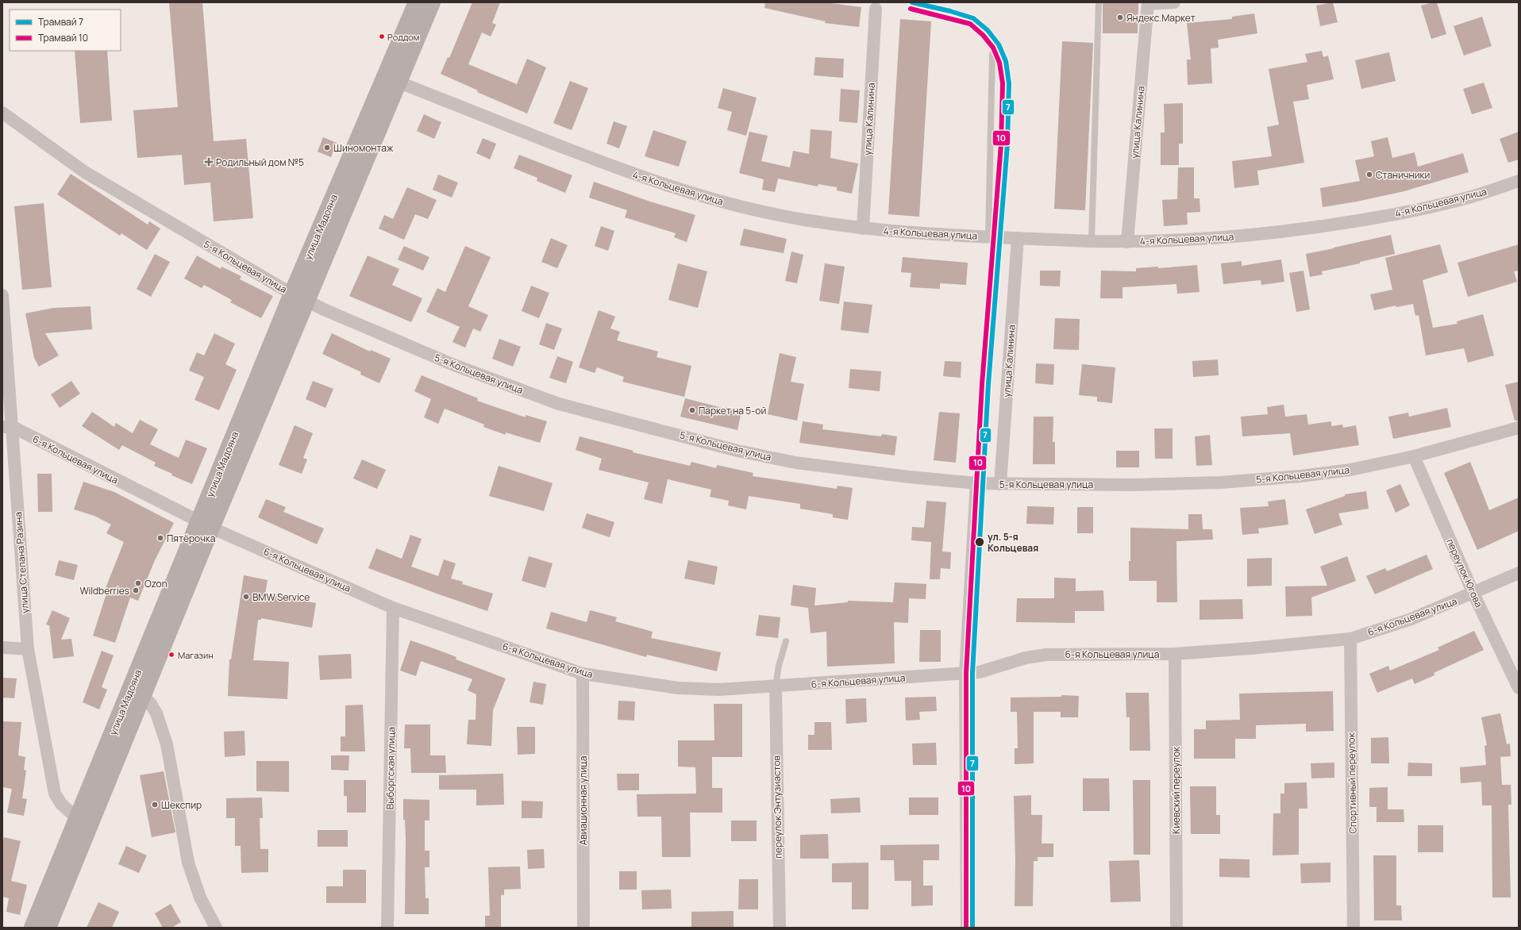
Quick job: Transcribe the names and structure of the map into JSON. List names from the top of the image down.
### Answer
{
  "streets": {
    "main road": ["улица Мадояна"],
    "street": [
      "улица Калинина",
      "4-я Кольцевая улица",
      "5-я Кольцевая улица",
      "6-я Кольцевая улица",
      "улица Степана Разина",
      "переулок Югова",
      "Выборгская улица",
      "Спортивный переулок",
      "Киевский переулок",
      "Авиационная улица",
      "переулок Энтузиастов"
    ]
  },
  "crossings": [
    ["улица Калинина", "4-я Кольцевая улица"],
    ["улица Калинина", "5-я Кольцевая улица"],
    ["4-я Кольцевая улица", "улица Мадояна"],
    ["улица Мадояна", "5-я Кольцевая улица"],
    ["улица Мадояна", "6-я Кольцевая улица"],
    ["улица Мадояна", "улица Степана Разина"],
    ["5-я Кольцевая улица", "переулок Югова"],
    ["6-я Кольцевая улица", "улица Степана Разина"],
    ["6-я Кольцевая улица", "переулок Югова"],
    ["6-я Кольцевая улица", "Выборгская улица"],
    ["6-я Кольцевая улица", "Спортивный переулок"],
    ["6-я Кольцевая улица", "Киевский переулок"],
    ["6-я Кольцевая улица", "Авиационная улица"],
    ["6-я Кольцевая улица", "переулок Энтузиастов"]
  ],
  "places": {
    "other": [
      "Яндекс.Маркет",
      "Роддом",
      "Шиномонтаж",
      "Станичники",
      "Паркет на 5-ой",
      "Пятёрочка",
      "ул. 5-я Кольцевая",
      "Ozon",
      "Wildberries",
      "BMW Service",
      "Магазин",
      "Шекспир"
    ],
    "health": ["Родильный дом №5"]
  },
  "lines": ["tram line 7", "tram line 10"],
  "legend": ["Трамвай 7", "Трамвай 10"]
}
